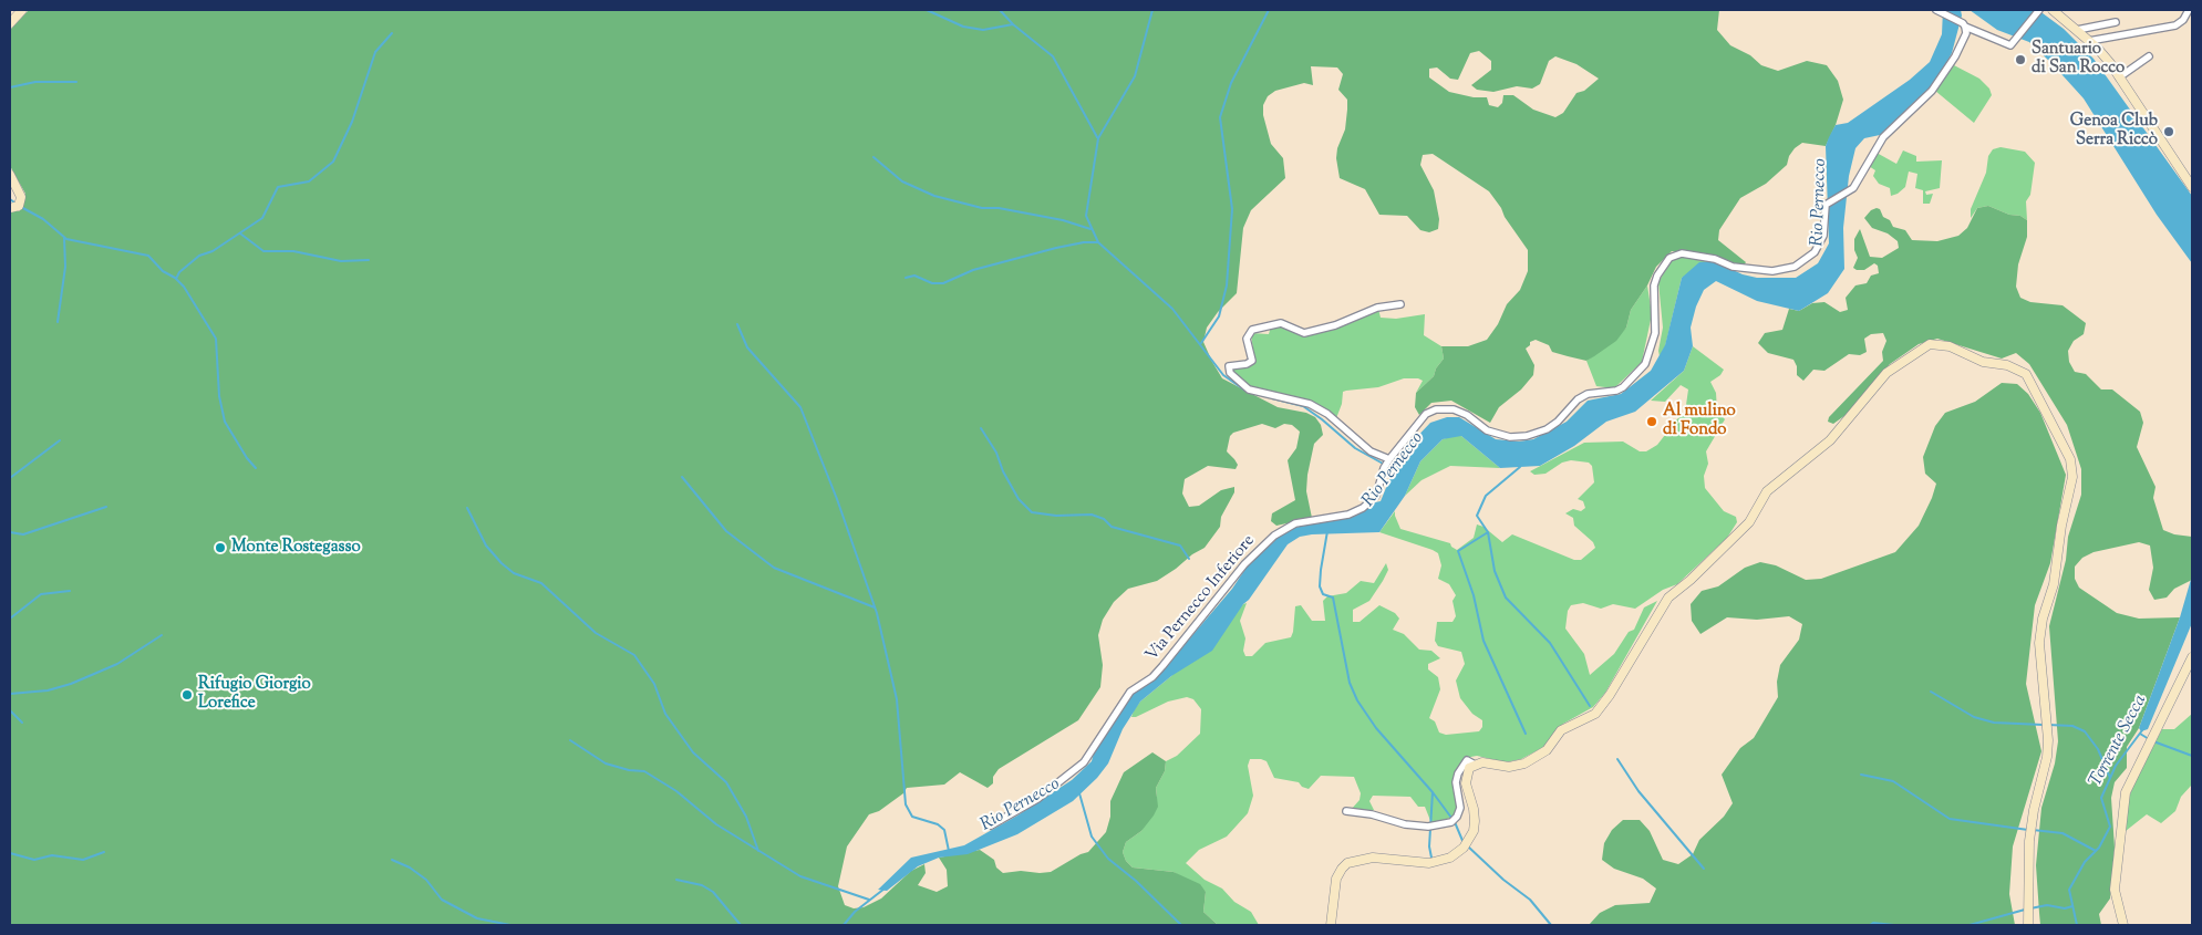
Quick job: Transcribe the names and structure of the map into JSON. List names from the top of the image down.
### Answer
{
  "streets": {
    "street": ["Via Pernecco Inferiore"]
  },
  "water": ["Rio Pernecco", "Torrente Secca"],
  "places": [
    "Santuario di San Rocco",
    "Genoa Club Serra Riccò",
    "Al mulino di Fondo",
    "Monte Rostegasso",
    "Rifugio Giorgio Lorefice"
  ]
}
